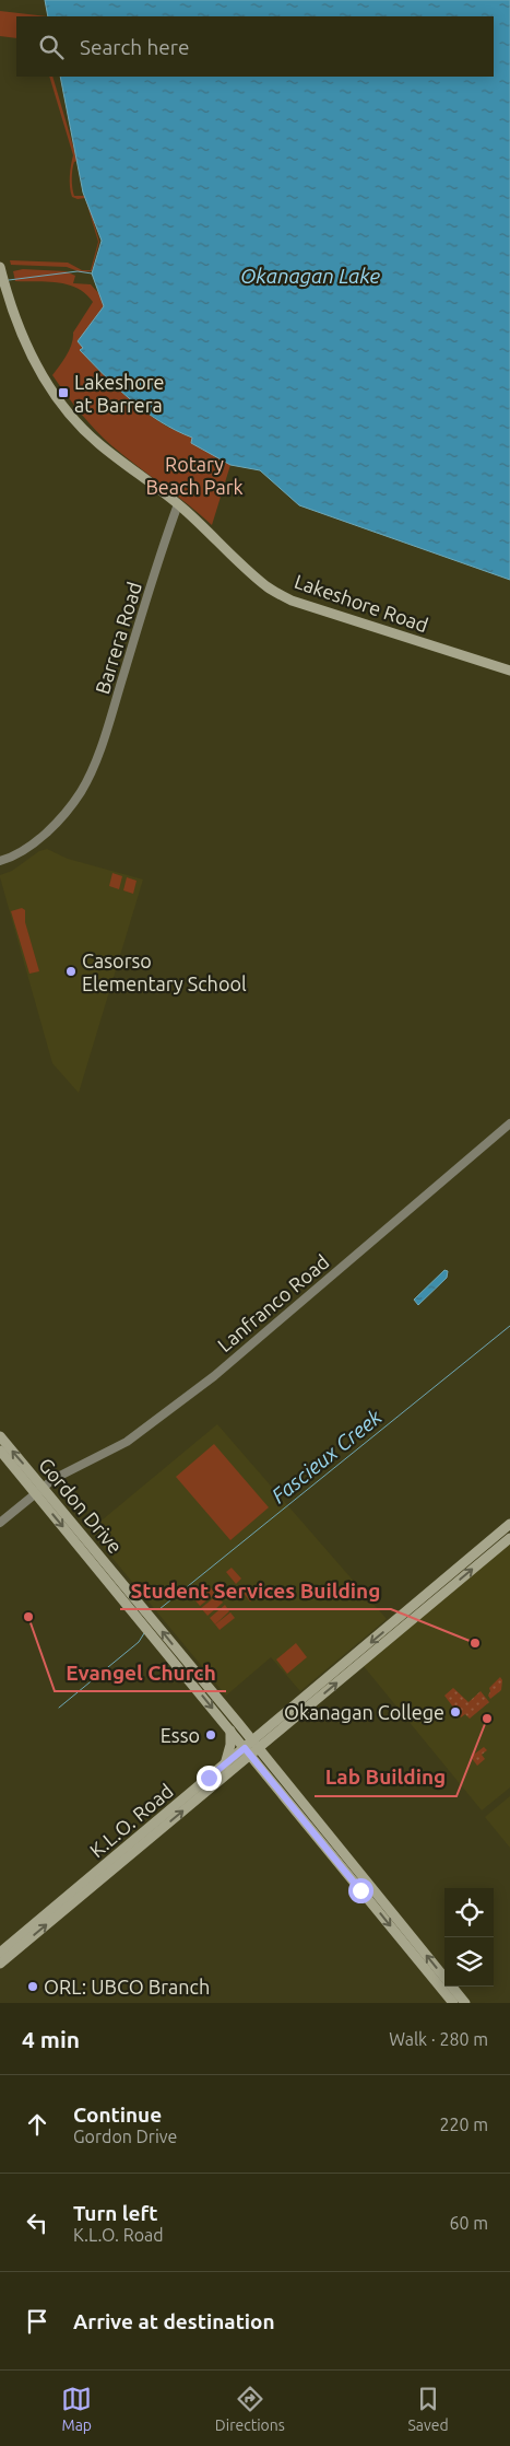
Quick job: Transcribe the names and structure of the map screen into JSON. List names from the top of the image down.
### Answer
{
  "streets": {
    "main road": ["Lakeshore Road", "Gordon Drive", "K.L.O. Road"],
    "street": ["Barrera Road", "Lanfranco Road"]
  },
  "crossings": [
    ["Lakeshore Road", "Barrera Road"],
    ["Lanfranco Road", "Gordon Drive"],
    ["Gordon Drive", "K.L.O. Road"]
  ],
  "water": ["Okanagan Lake", "Fascieux Creek"],
  "parks": ["Rotary Beach Park"],
  "places": {
    "transit": ["Lakeshore at Barrera"],
    "other": [
      "Casorso Elementary School",
      "Evangel Church",
      "Student Services Building",
      "Okanagan College",
      "Lab Building",
      "Esso",
      "ORL: UBCO Branch"
    ]
  },
  "page": {
    "search": "Search here",
    "heading": ["4 min", "Walk · 280 m"],
    "list": [
      ["Continue", "Gordon Drive", "220 m"],
      ["Turn left", "K.L.O. Road", "60 m"],
      "Arrive at destination"
    ],
    "nav": ["Map", "Directions", "Saved"]
  }
}
